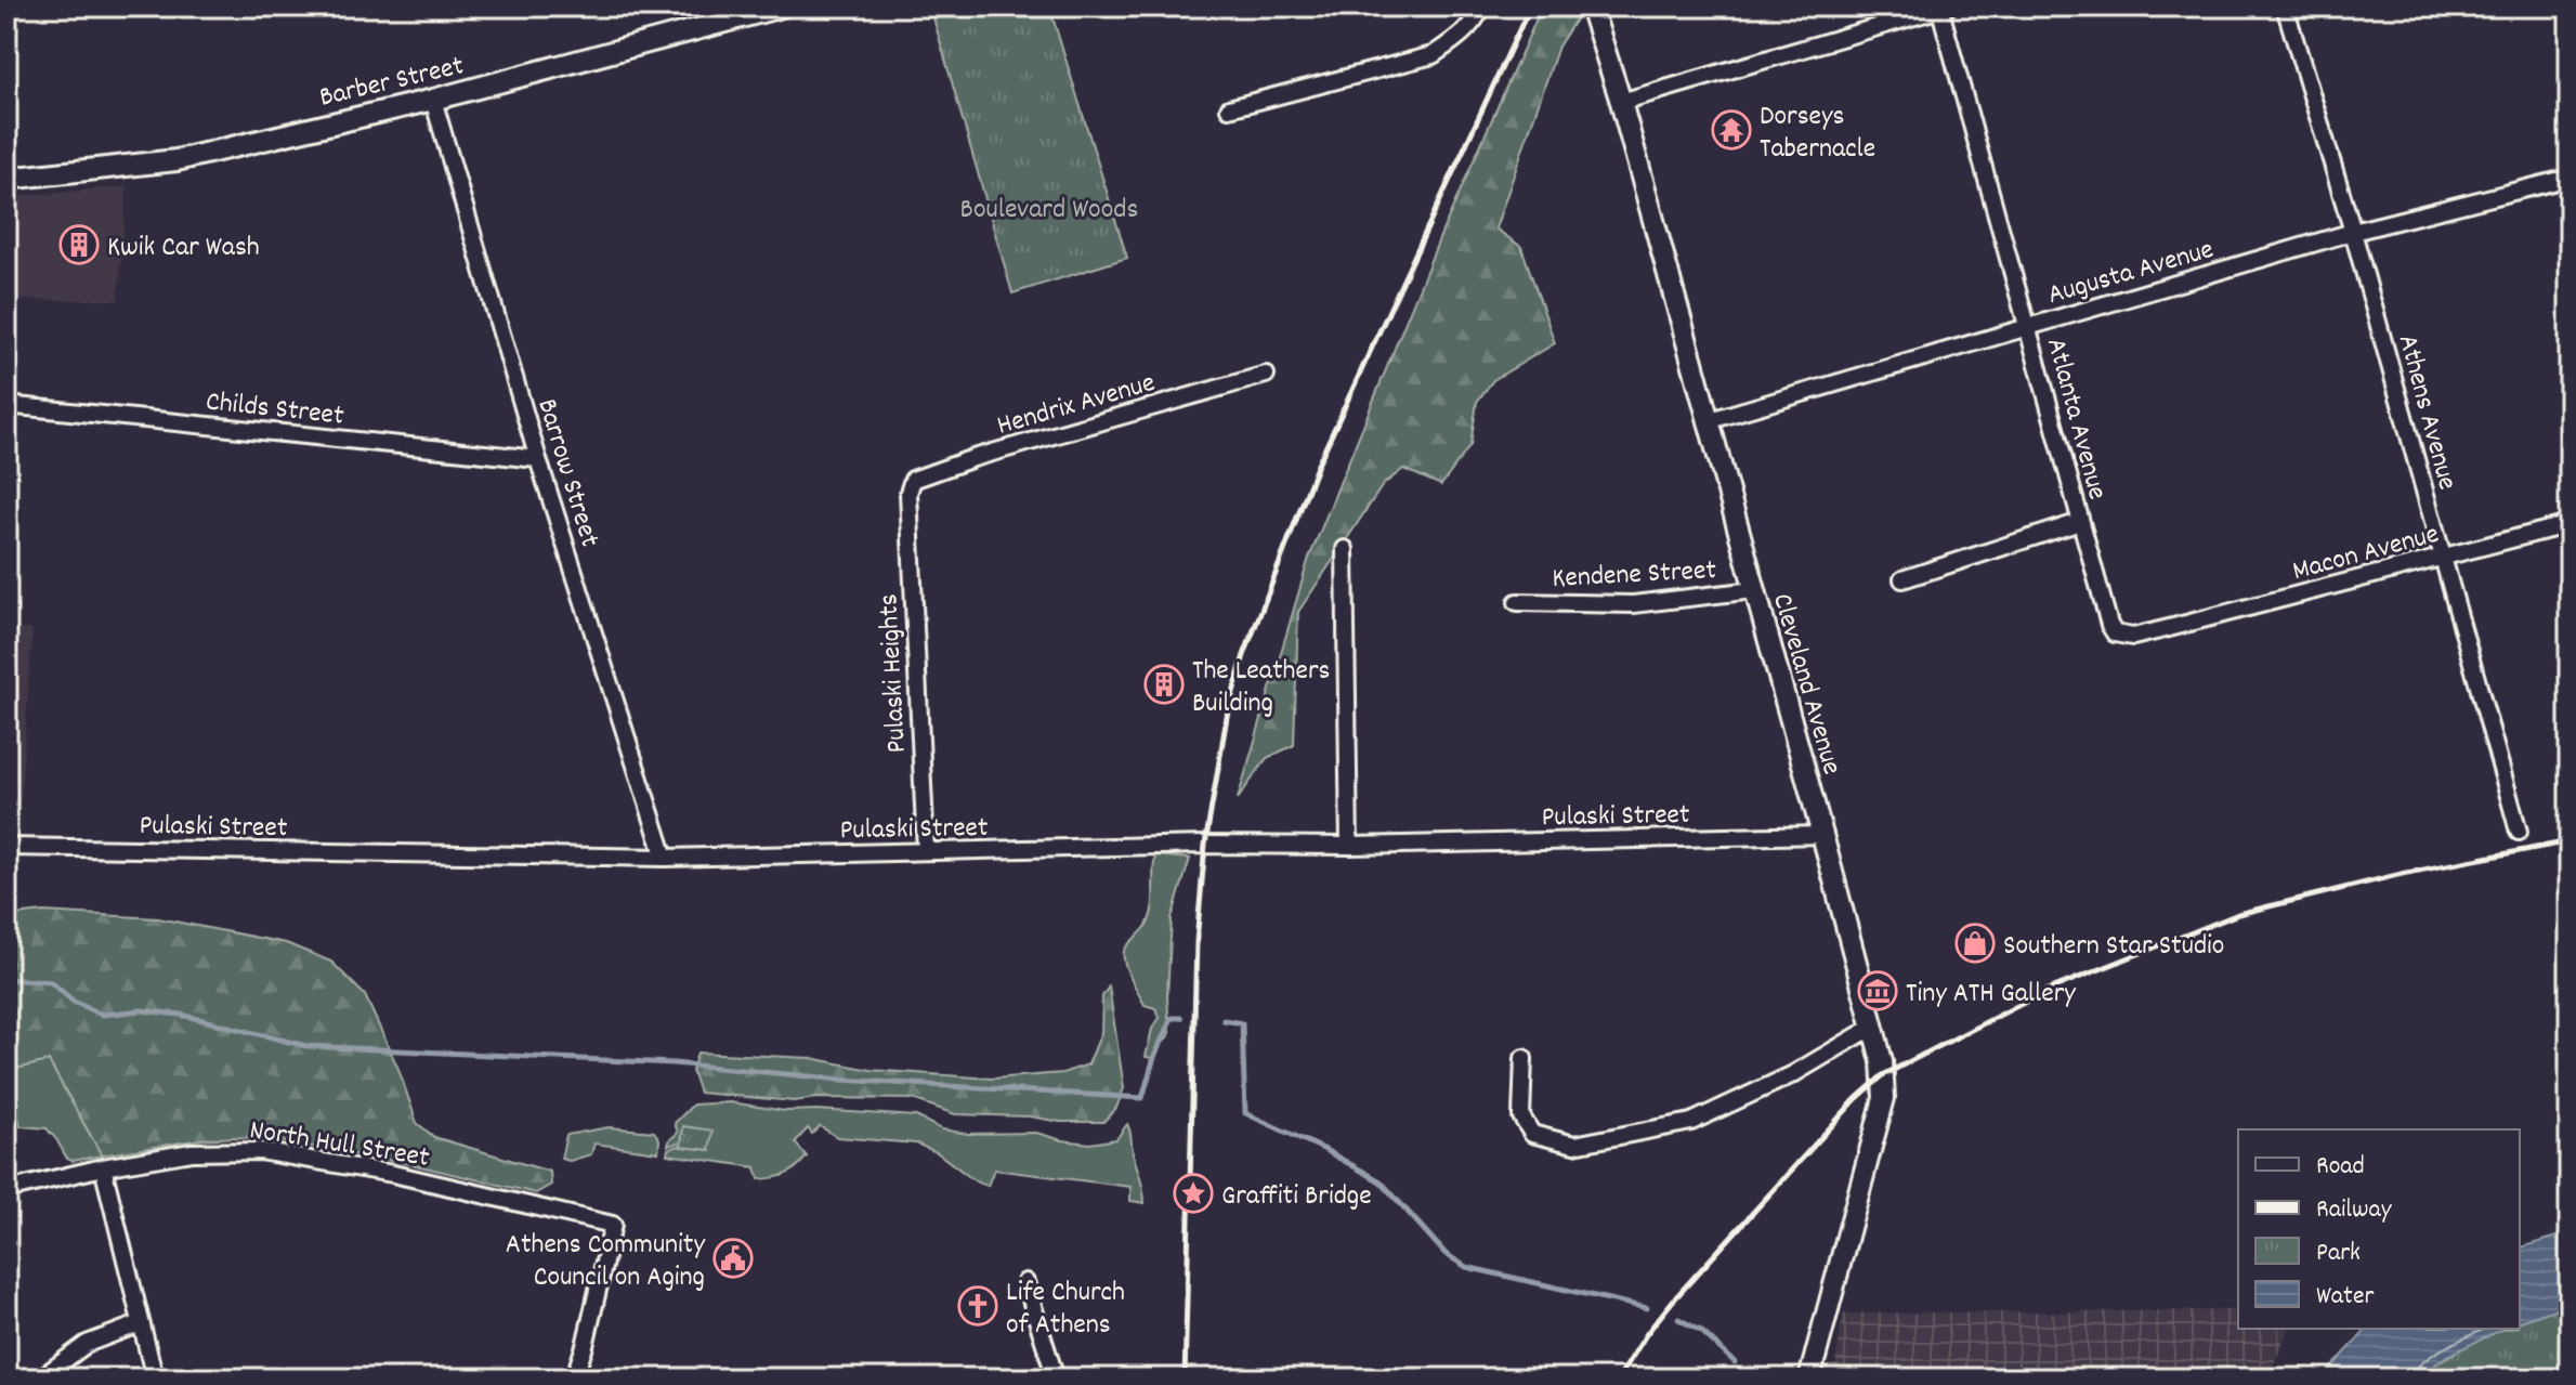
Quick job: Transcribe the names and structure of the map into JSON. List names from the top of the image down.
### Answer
{
  "streets": {
    "street": [
      "Barber Street",
      "Augusta Avenue",
      "Hendrix Avenue",
      "Childs Street",
      "Athens Avenue",
      "Atlanta Avenue",
      "Barrow Street",
      "Macon Avenue",
      "Kendene Street",
      "Pulaski Heights",
      "Cleveland Avenue",
      "Pulaski Street",
      "North Hull Street"
    ]
  },
  "crossings": [
    ["Barber Street", "Barrow Street"],
    ["Augusta Avenue", "Athens Avenue"],
    ["Augusta Avenue", "Atlanta Avenue"],
    ["Augusta Avenue", "Cleveland Avenue"],
    ["Hendrix Avenue", "Pulaski Heights"],
    ["Childs Street", "Barrow Street"],
    ["Athens Avenue", "Macon Avenue"],
    ["Atlanta Avenue", "Macon Avenue"],
    ["Barrow Street", "Pulaski Street"],
    ["Kendene Street", "Cleveland Avenue"],
    ["Pulaski Heights", "Pulaski Street"],
    ["Cleveland Avenue", "Pulaski Street"]
  ],
  "parks": ["Boulevard Woods"],
  "places": {
    "temple": ["Dorseys Tabernacle"],
    "building": ["Kwik Car Wash", "The Leathers Building"],
    "shop": ["Southern Star Studio"],
    "museum": ["Tiny ATH Gallery"],
    "place": ["Graffiti Bridge"],
    "public building": ["Athens Community Council on Aging"],
    "church": ["Life Church of Athens"]
  },
  "legend": [
    "Road",
    "Railway",
    "Park",
    "Water"
  ]
}
